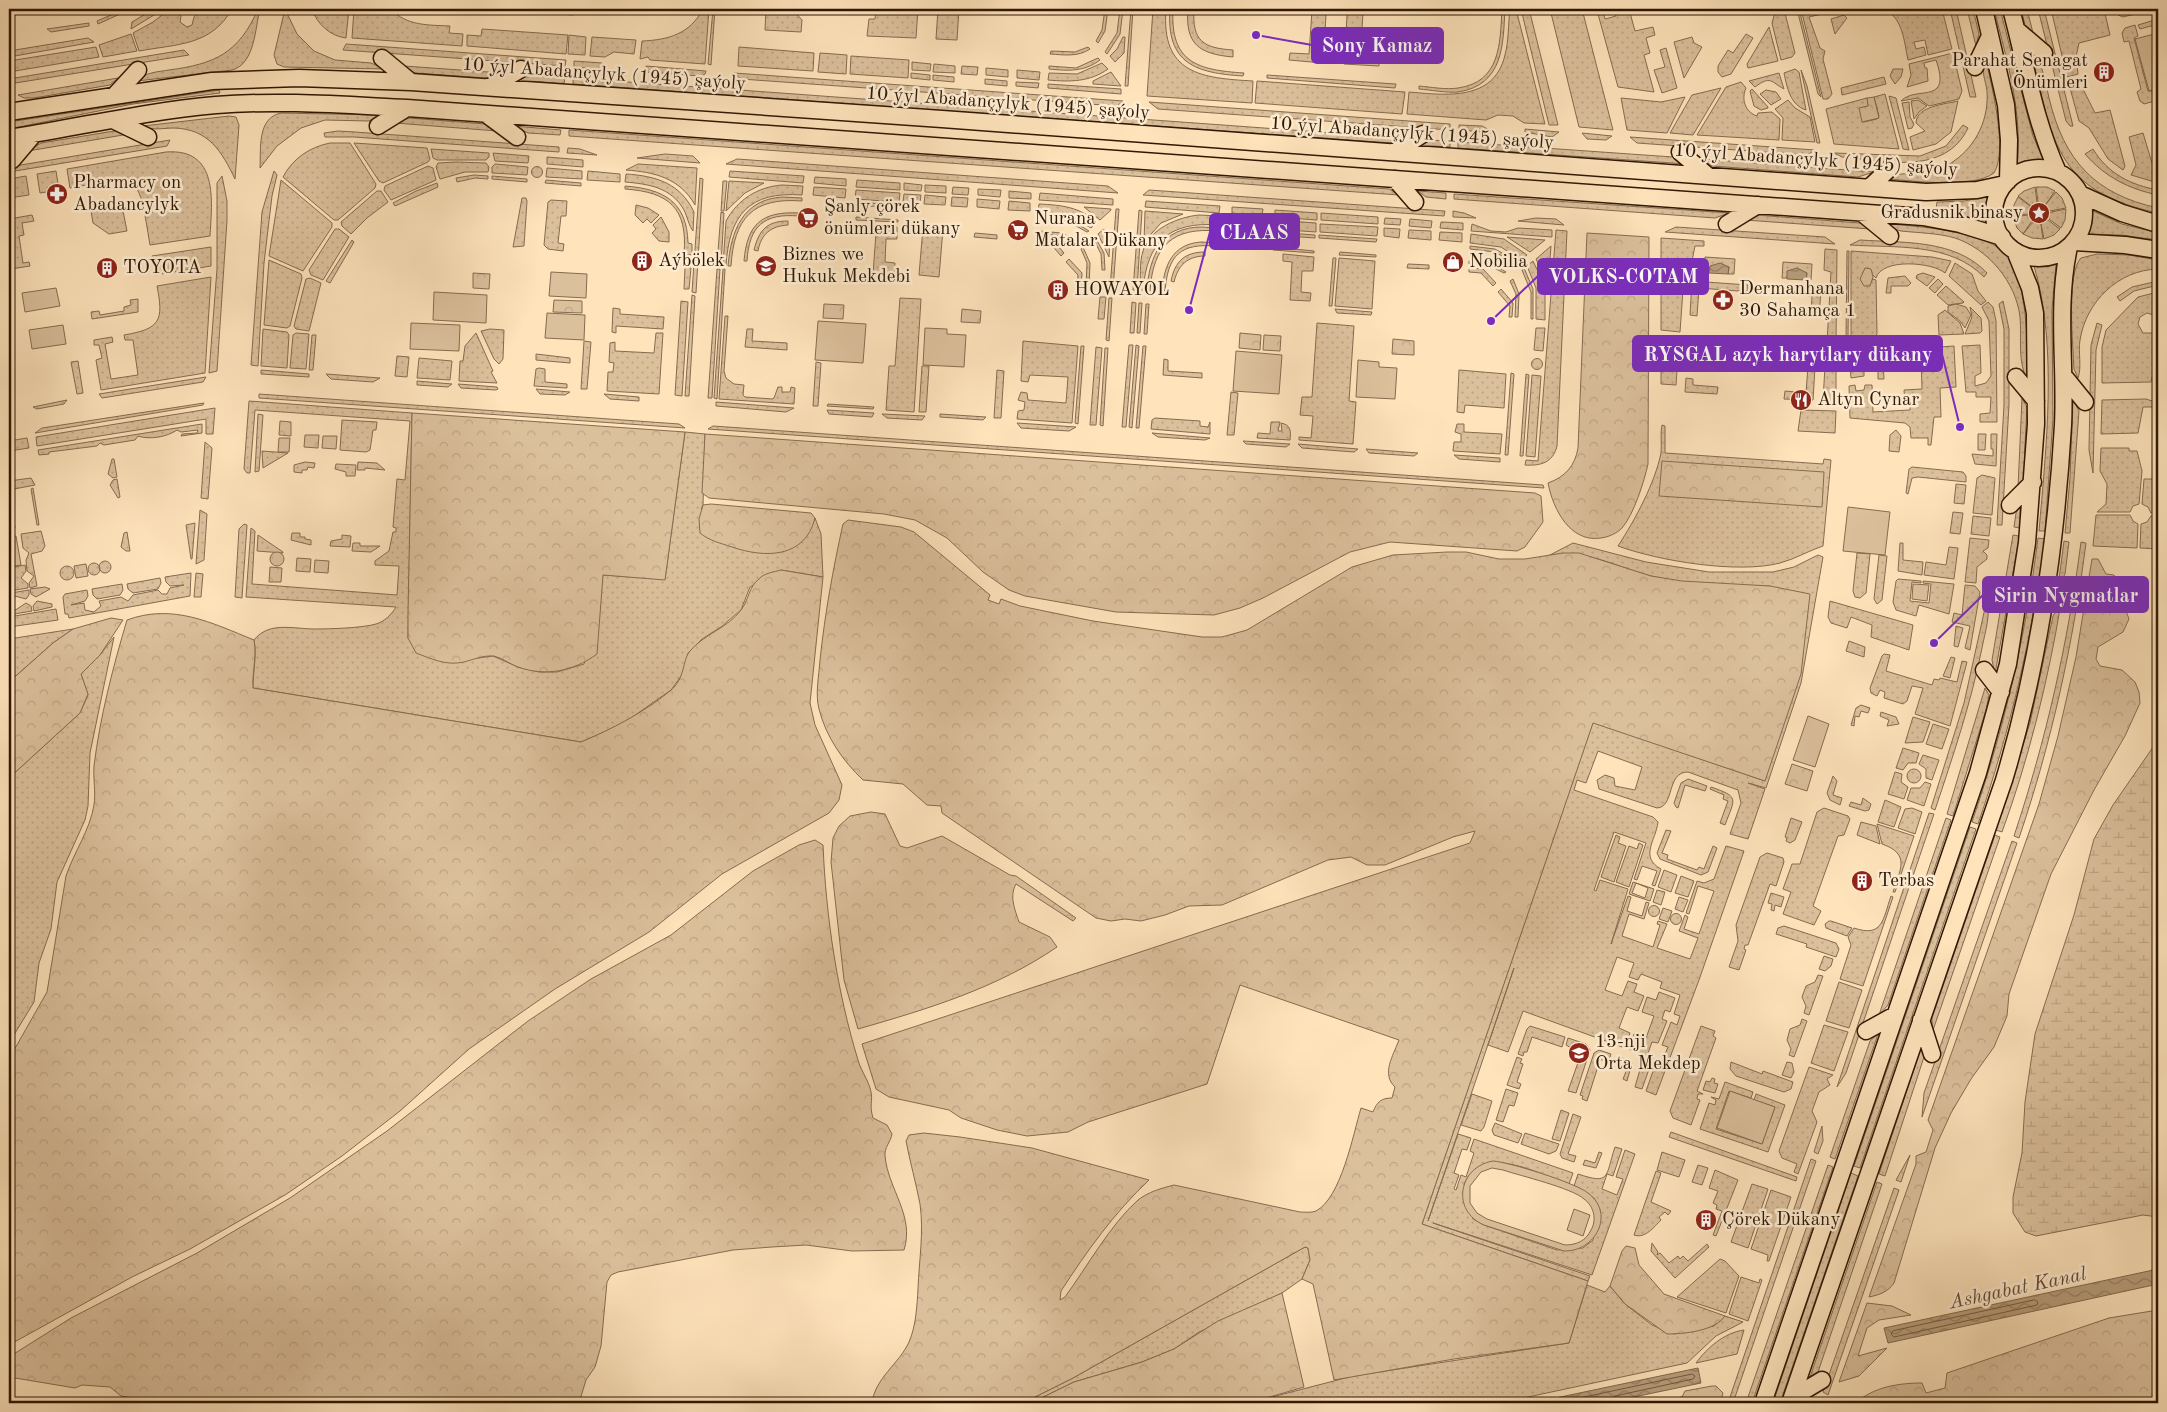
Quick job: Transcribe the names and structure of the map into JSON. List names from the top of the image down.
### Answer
{
  "streets": {
    "main road": ["10 ýyl Abadançylyk (1945) şaýoly"]
  },
  "water": ["Ashgabat Kanal"],
  "places": {
    "other": [
      "Sony Kamaz",
      "CLAAS",
      "VOLKS-COTAM",
      "RYSGAL azyk harytlary dükany",
      "Sirin Nygmatlar"
    ],
    "building": [
      "Parahat Senagat Önümleri",
      "Aýbölek",
      "TOYOTA",
      "HOWAYOL",
      "Terbas",
      "Çörek Dükany"
    ],
    "pharmacy": ["Pharmacy on Abadancylyk", "Dermanhana 30 Sahamça 1"],
    "place": ["Gradusnik binasy"],
    "supermarket": ["Şanly çörek önümleri dükany", "Nurana Matalar Dükany"],
    "shop": ["Nobilia"],
    "school or university": ["Biznes we Hukuk Mekdebi", "13-nji Orta Mekdep"],
    "restaurant": ["Altyn Cynar"]
  }
}
